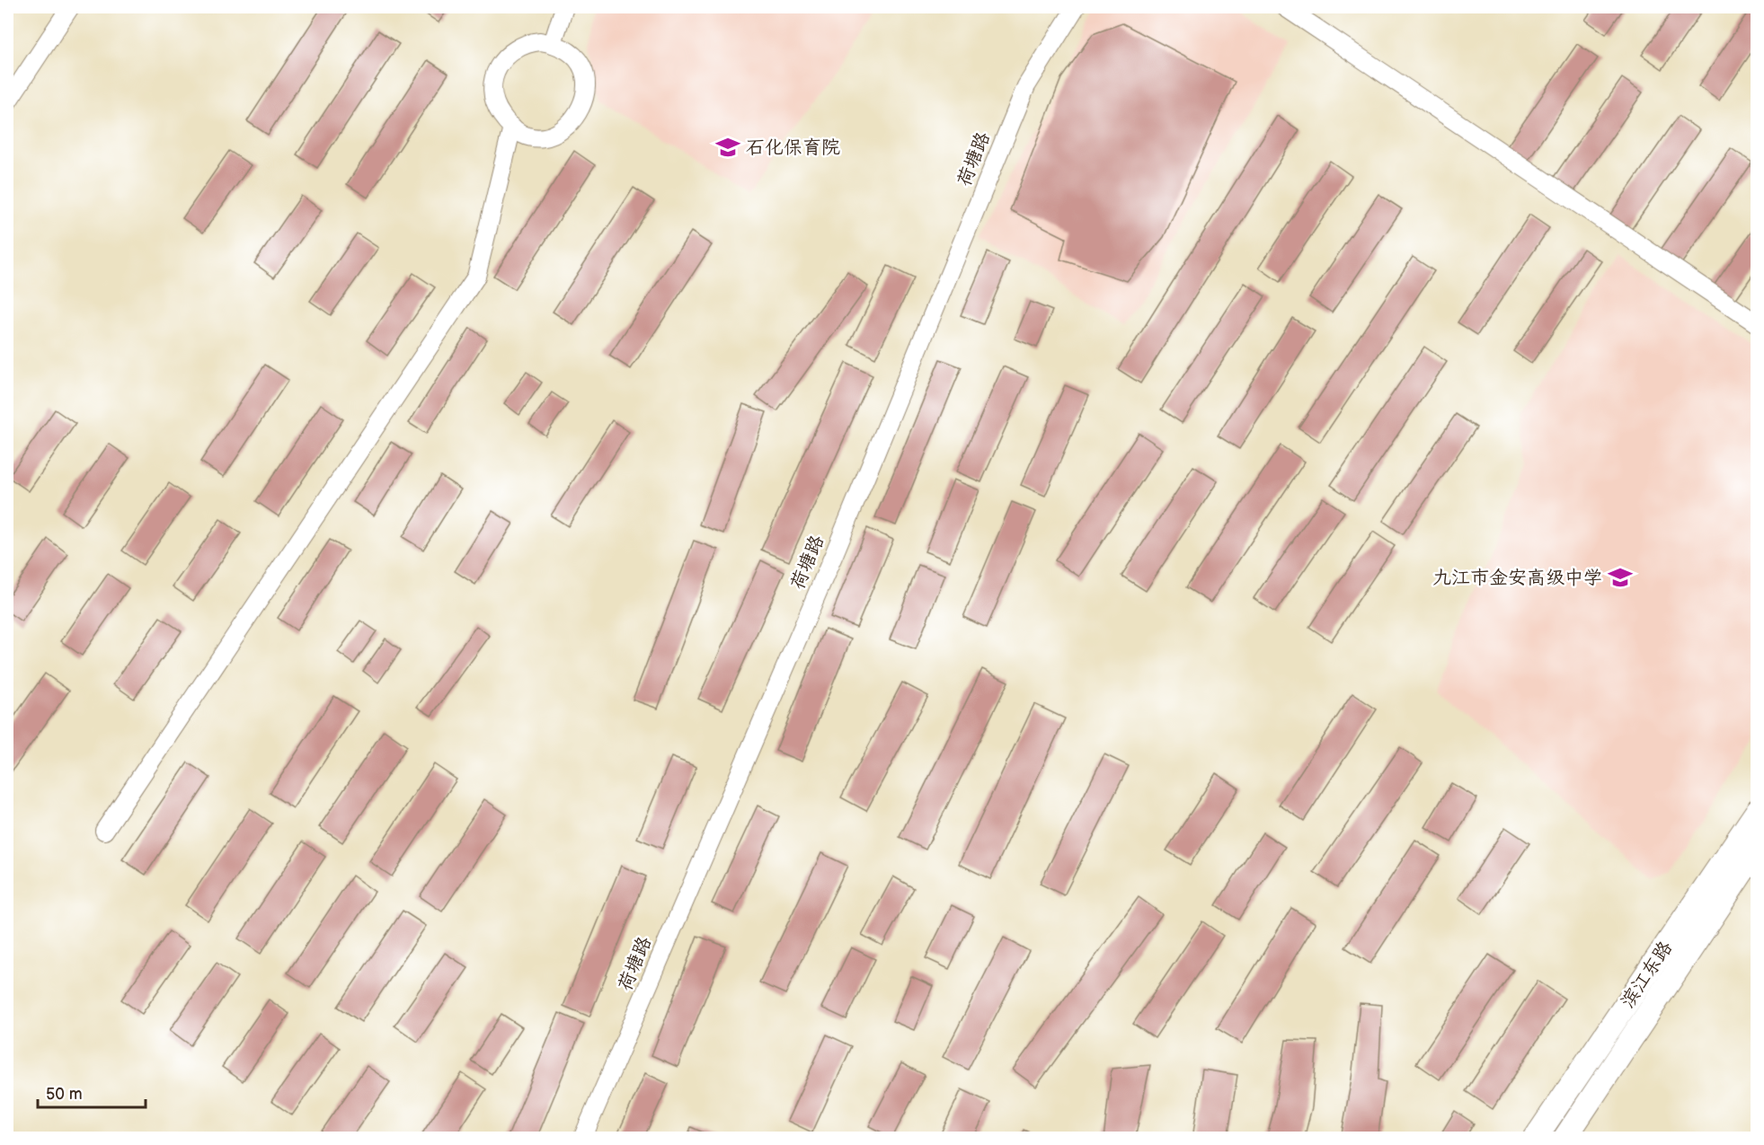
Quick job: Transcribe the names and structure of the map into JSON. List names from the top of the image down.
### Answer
{
  "streets": {
    "main road": ["滨江东路"],
    "street": ["荷塘路"]
  },
  "places": {
    "school or university": ["石化保育院", "九江市金安高级中学"]
  },
  "scale_bar": "50 m"
}
